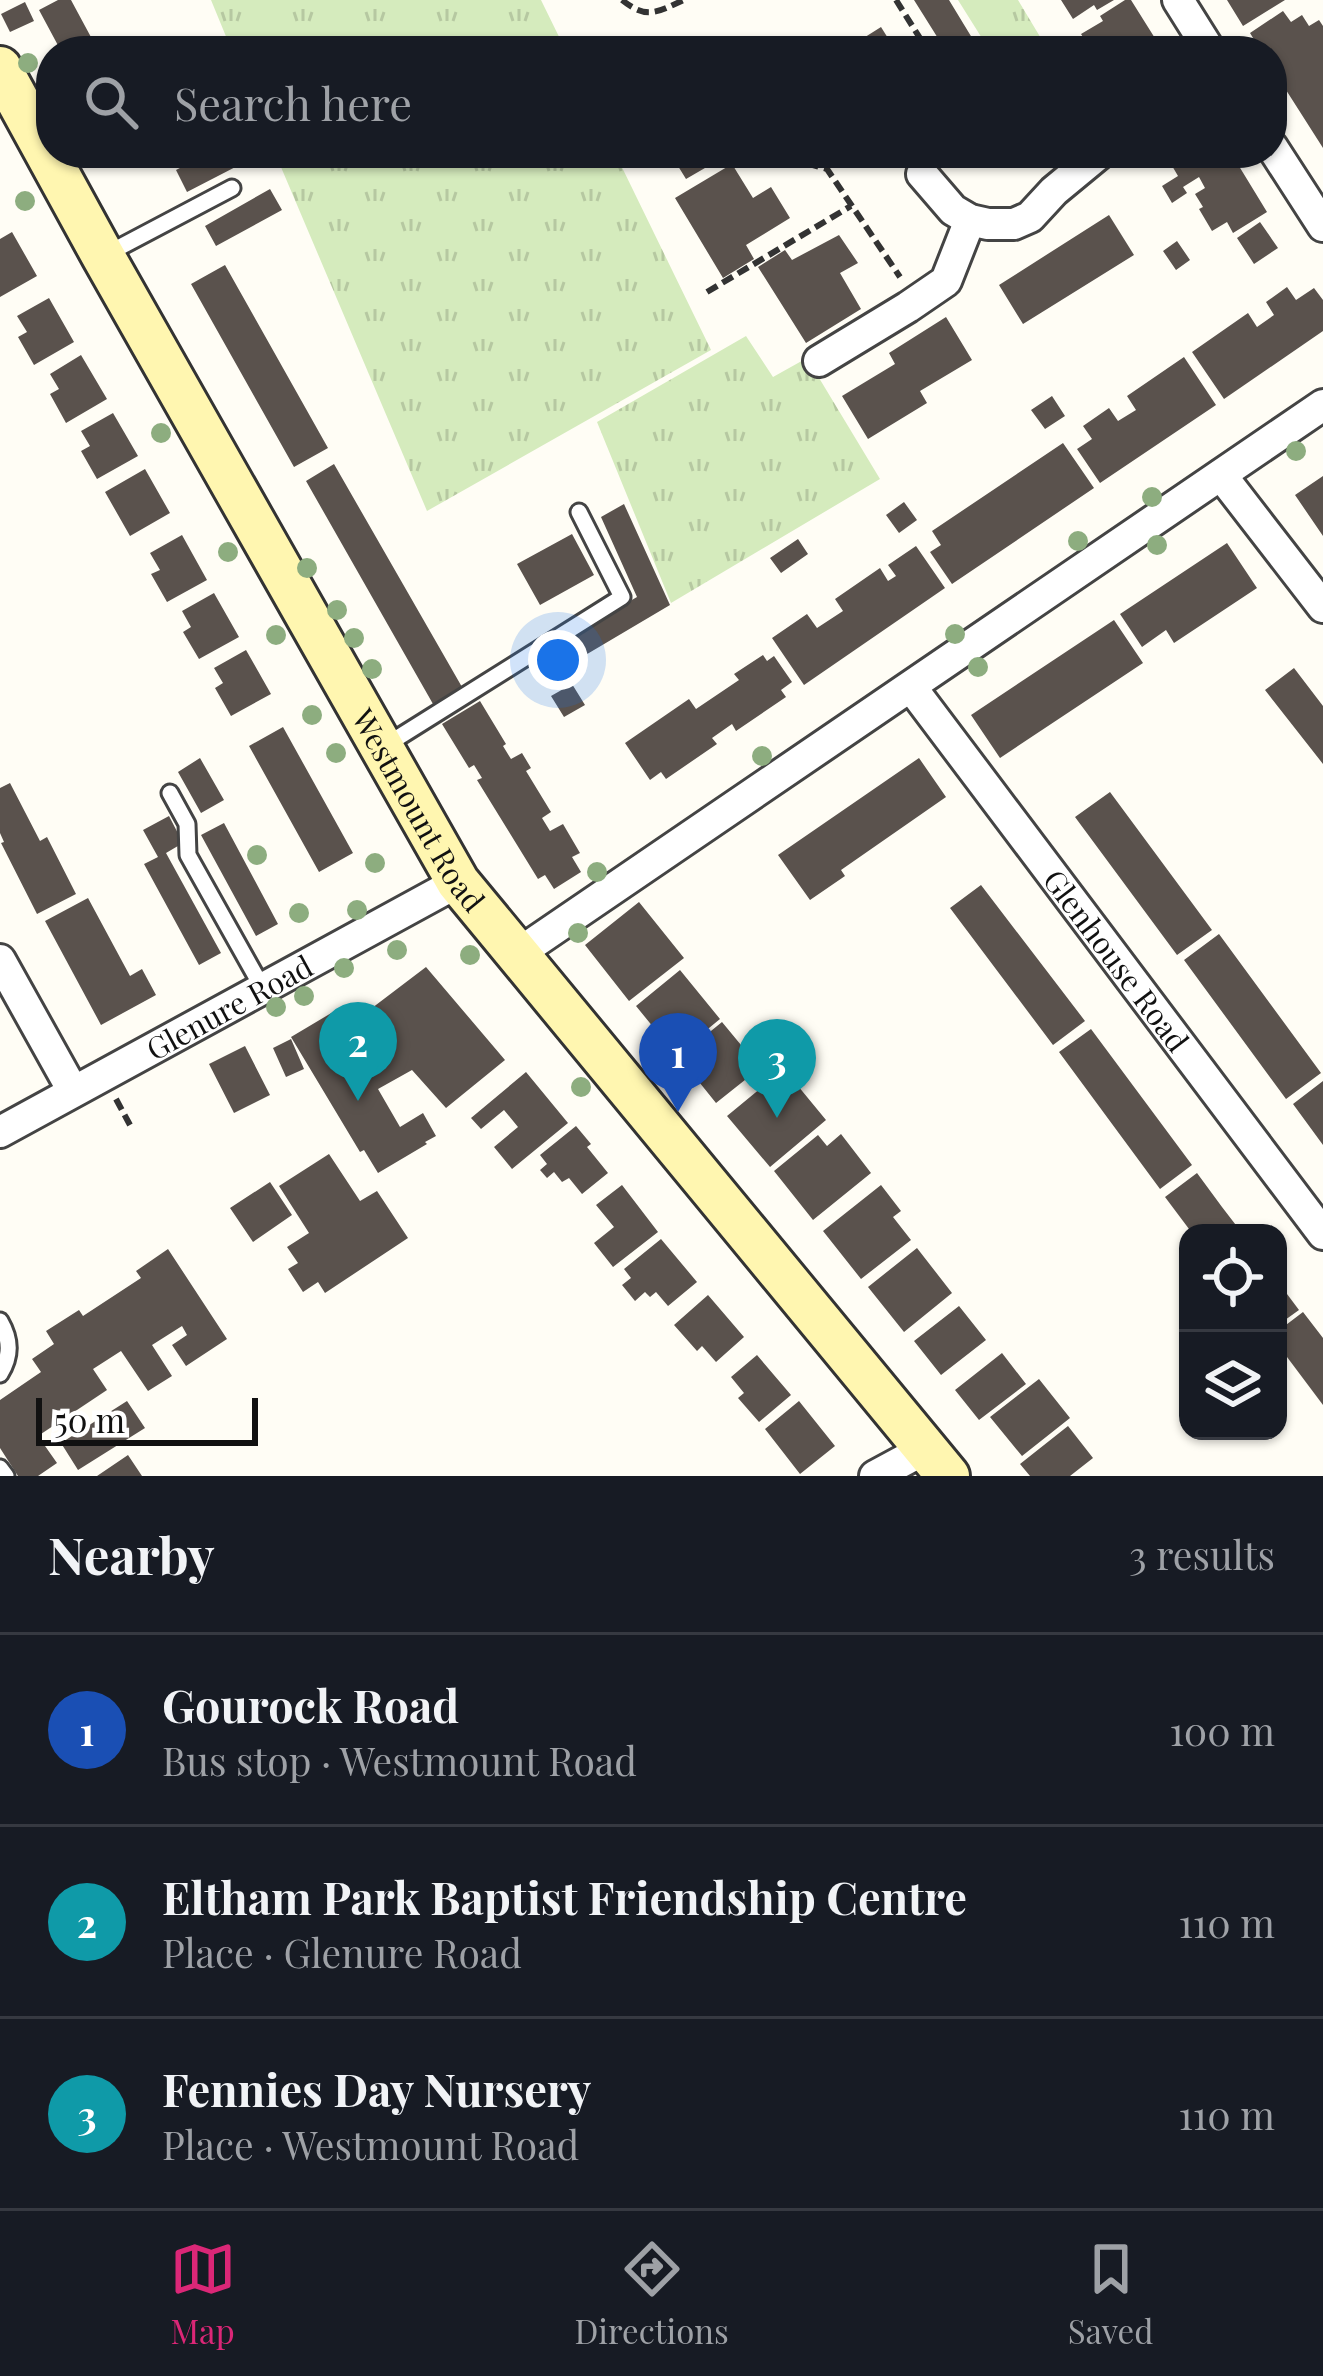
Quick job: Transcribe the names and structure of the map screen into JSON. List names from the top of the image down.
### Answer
{
  "streets": {
    "street": ["Westmount Road", "Glenhouse Road", "Glenure Road"]
  },
  "crossings": [
    ["Westmount Road", "Glenure Road"]
  ],
  "scale_bar": "50 m",
  "page": {
    "search": "Search here",
    "pins": ["2", "1", "3"],
    "scale": "50 m",
    "heading": ["Nearby", "3 results"],
    "list": [
      {
        "mark": "1",
        "name": "Gourock Road",
        "note": "Bus stop · Westmount Road",
        "value": "100 m"
      },
      {
        "mark": "2",
        "name": "Eltham Park Baptist Friendship Centre",
        "note": "Place · Glenure Road",
        "value": "110 m"
      },
      {
        "mark": "3",
        "name": "Fennies Day Nursery",
        "note": "Place · Westmount Road",
        "value": "110 m"
      }
    ],
    "nav": ["Map", "Directions", "Saved"]
  }
}
